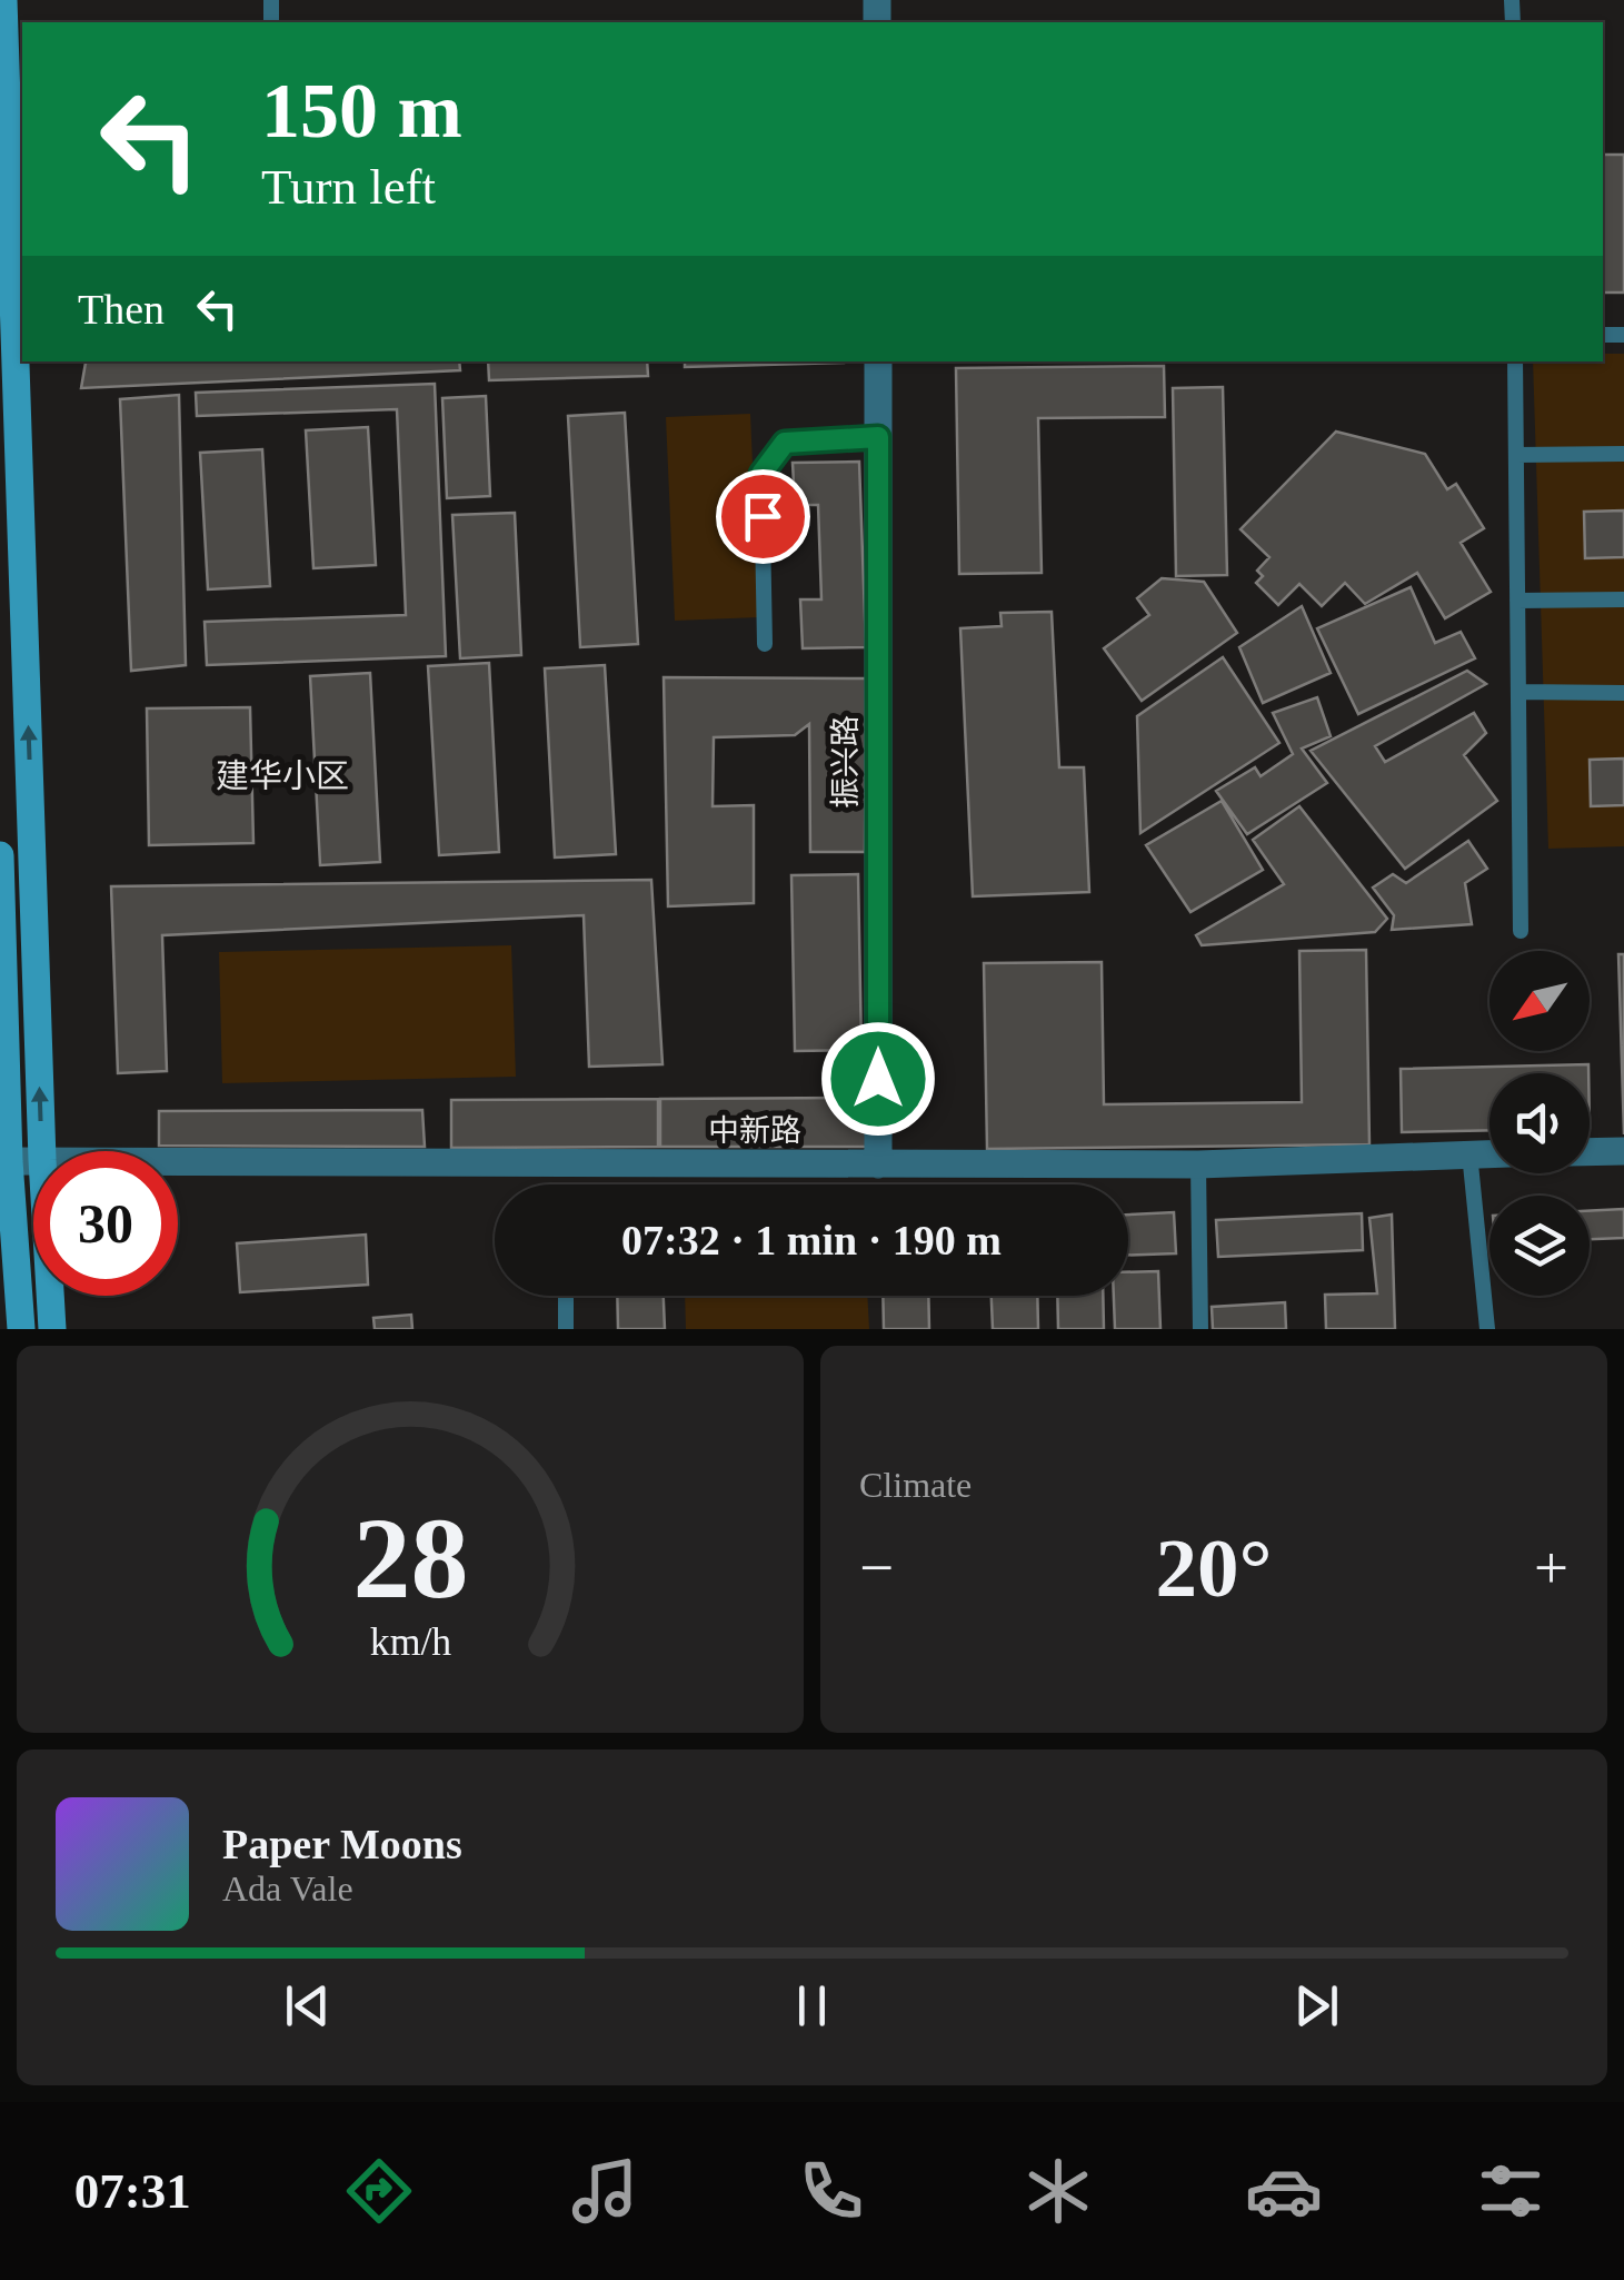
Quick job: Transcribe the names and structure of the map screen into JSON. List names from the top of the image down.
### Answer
{
  "streets": {
    "street": ["振兴路", "中新路"]
  },
  "crossings": [
    ["振兴路", "中新路"]
  ],
  "districts": ["建华小区"],
  "north": "bottom left",
  "page": {
    "turn": ["150 m", "Turn left"],
    "then": "Then",
    "limit": "30",
    "trip": "07:32 · 1 min · 190 m",
    "tile": "Climate",
    "heat": ["−", "20°", "+"],
    "song": ["Paper Moons", "Ada Vale"],
    "tabs": "07:31",
    "gauge": ["28", "km/h"]
  }
}
